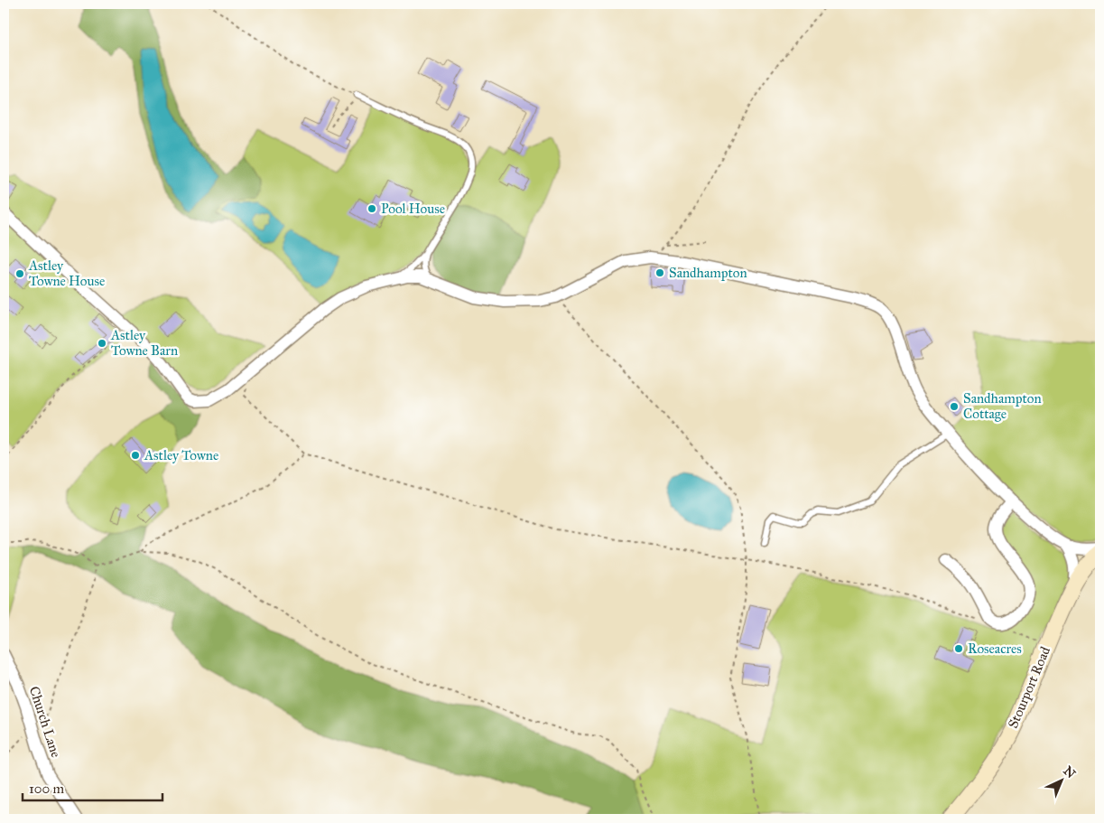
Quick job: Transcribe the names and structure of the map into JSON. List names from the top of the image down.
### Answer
{
  "streets": {
    "main road": ["Stourport Road"],
    "street": ["Church Lane"]
  },
  "places": [
    "Pool House",
    "Sandhampton",
    "Astley Towne House",
    "Astley Towne Barn",
    "Sandhampton Cottage",
    "Astley Towne",
    "Roseacres"
  ],
  "scale_bar": "100 m",
  "north": "top right"
}
